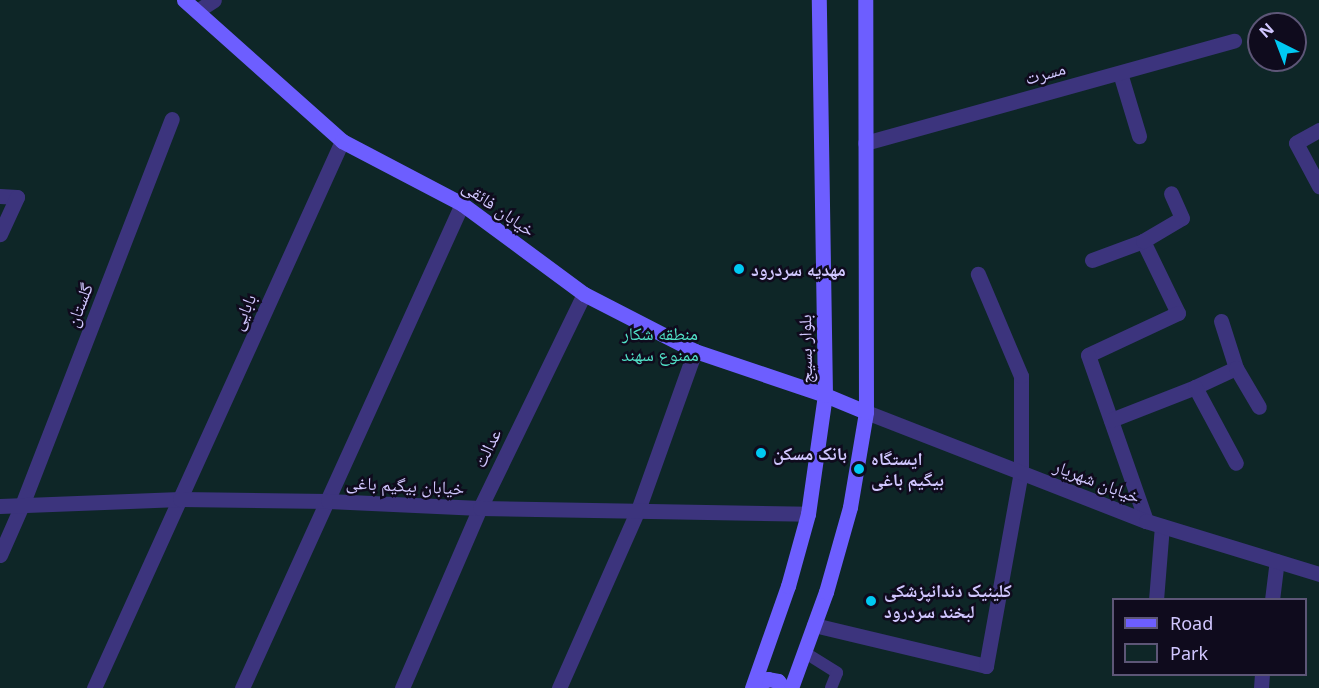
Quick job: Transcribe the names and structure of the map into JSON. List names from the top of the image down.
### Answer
{
  "streets": {
    "main road": ["خیابان فائقی", "بلوار بسیج"],
    "street": [
      "مسرت",
      "گلستان",
      "بابایی",
      "عدالت",
      "خیابان شهریار",
      "خیابان بیگیم باغی"
    ]
  },
  "crossings": [
    ["خیابان فائقی", "بابایی"],
    ["خیابان فائقی", "بلوار بسیج"],
    ["خیابان فائقی", "عدالت"],
    ["خیابان فائقی", "خیابان شهریار"],
    ["گلستان", "خیابان بیگیم باغی"],
    ["بابایی", "خیابان بیگیم باغی"],
    ["بلوار بسیج", "خیابان بیگیم باغی"],
    ["عدالت", "خیابان بیگیم باغی"]
  ],
  "parks": ["منطقه شکار ممنوع سهند"],
  "places": [
    "مهدیه سردرود",
    "بانک مسکن",
    "ایستگاه بیگیم باغی",
    "کلینیک دندانپزشکی لبخند سردرود"
  ],
  "legend": ["Road", "Park"],
  "north": "top left"
}
